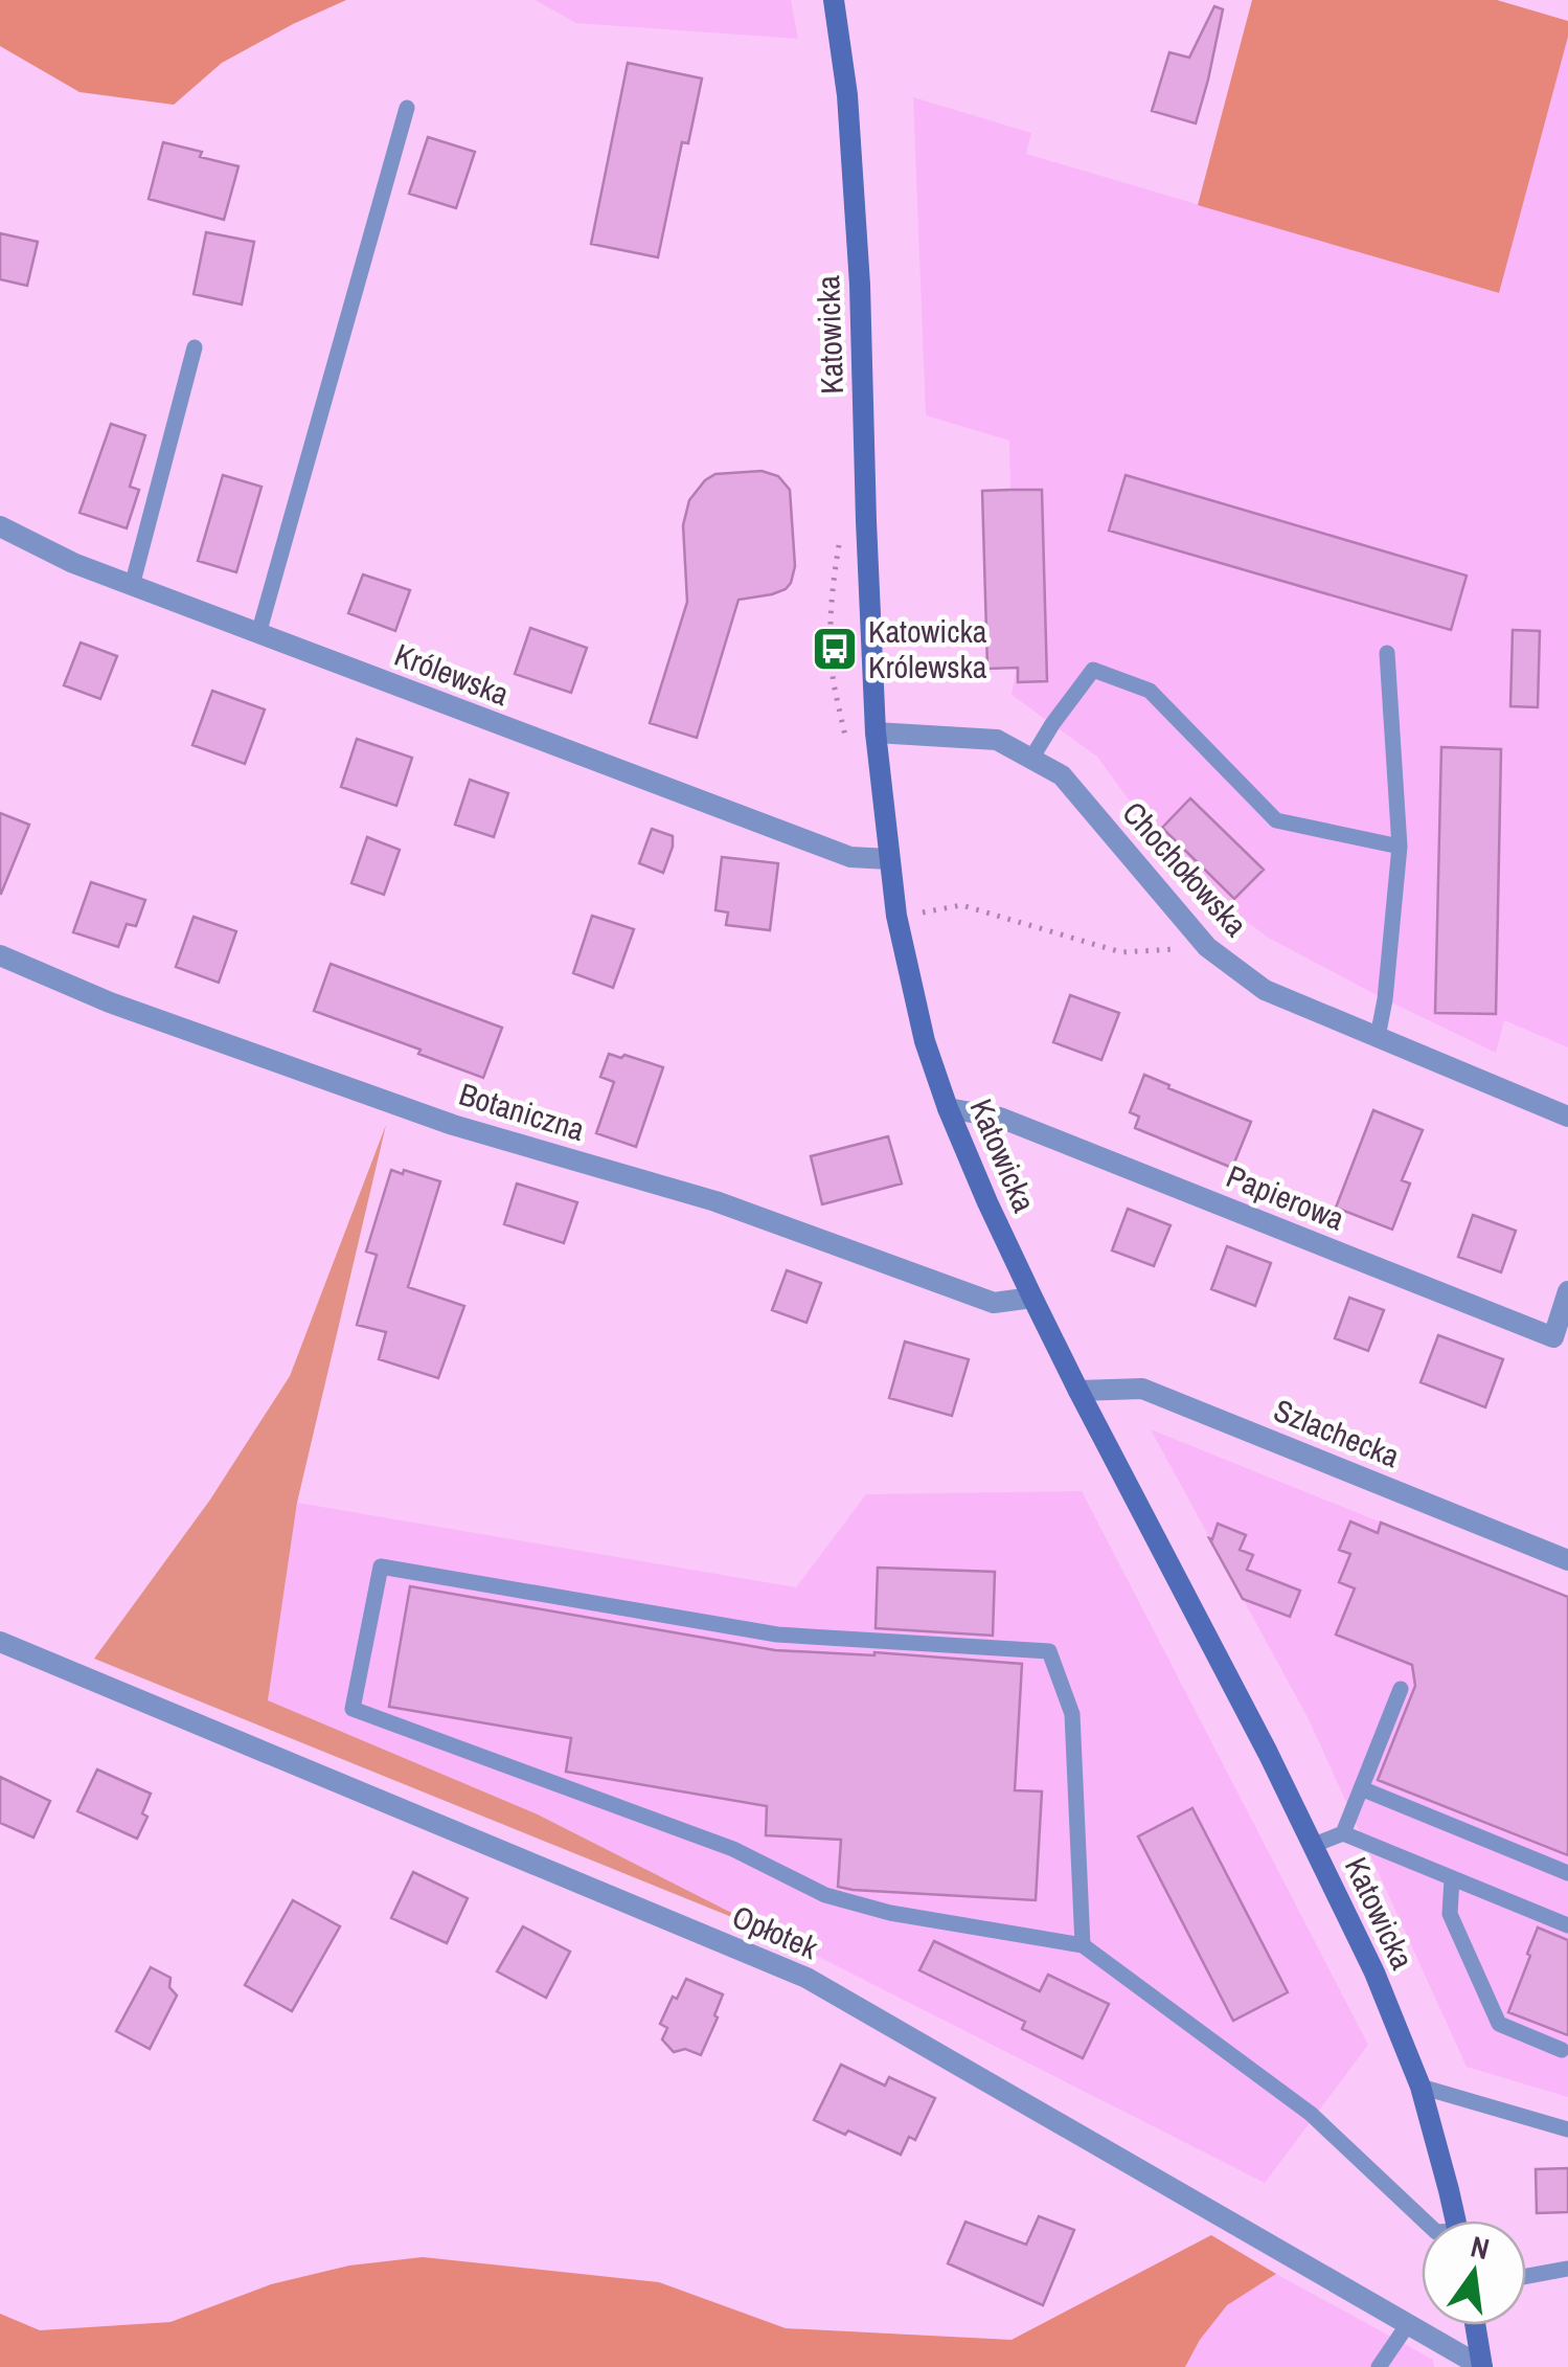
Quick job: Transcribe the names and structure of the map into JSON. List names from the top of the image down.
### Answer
{
  "streets": {
    "street": [
      "Katowicka",
      "Królewska",
      "Chochołowska",
      "Botaniczna",
      "Papierowa",
      "Szlachecka",
      "Opłotek"
    ]
  },
  "crossings": [
    ["Katowicka", "Królewska"],
    ["Katowicka", "Chochołowska"],
    ["Katowicka", "Botaniczna"],
    ["Katowicka", "Papierowa"],
    ["Katowicka", "Szlachecka"]
  ],
  "places": {
    "bus stop": ["Katowicka Królewska"]
  },
  "north": "top"
}
